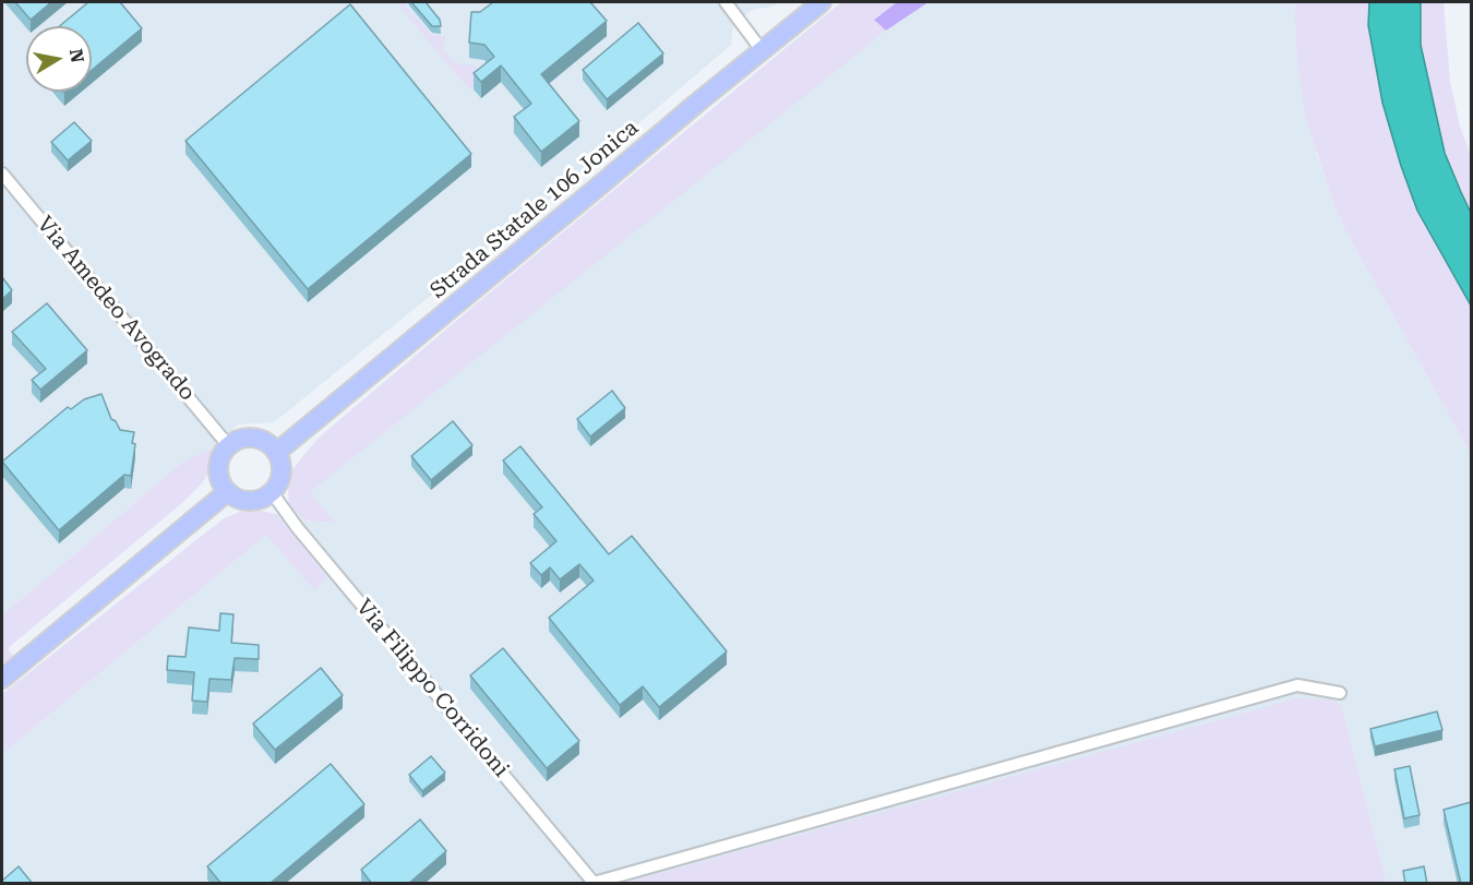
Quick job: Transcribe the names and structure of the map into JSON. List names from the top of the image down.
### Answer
{
  "streets": {
    "main road": ["Strada Statale 106 Jonica"],
    "street": ["Via Amedeo Avogrado", "Via Filippo Corridoni"]
  },
  "crossings": [
    ["Strada Statale 106 Jonica", "Via Amedeo Avogrado"],
    ["Strada Statale 106 Jonica", "Via Filippo Corridoni"],
    ["Via Amedeo Avogrado", "Via Filippo Corridoni"]
  ],
  "north": "right"
}
